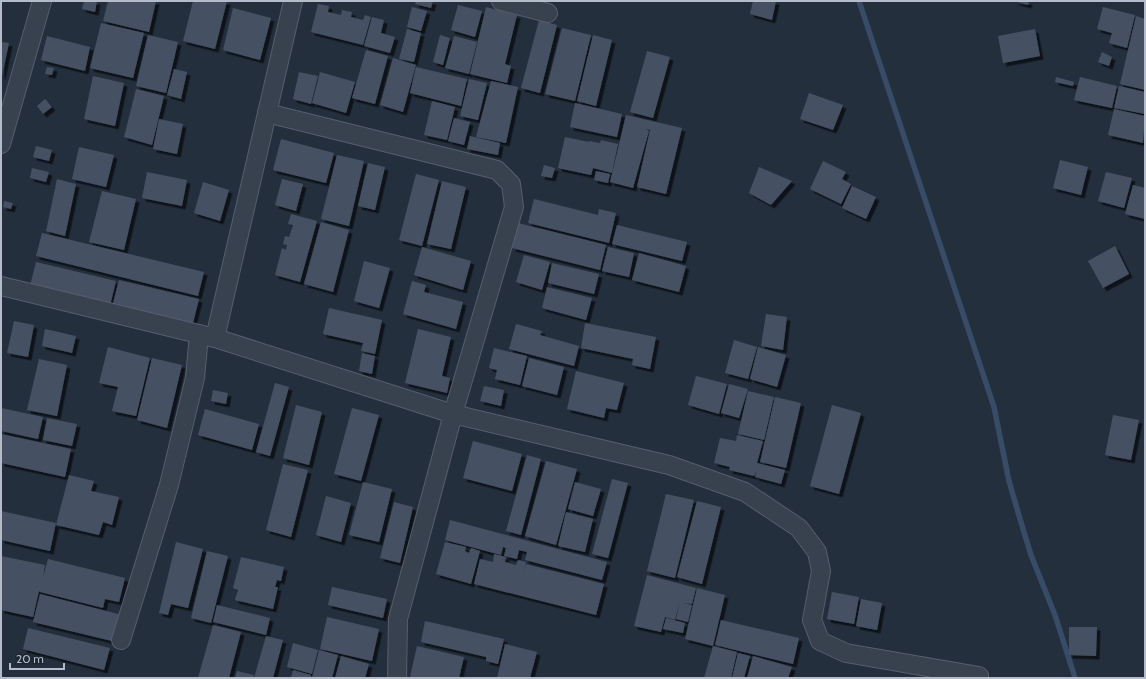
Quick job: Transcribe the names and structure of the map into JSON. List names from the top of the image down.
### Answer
{
  "scale_bar": "20 m"
}
